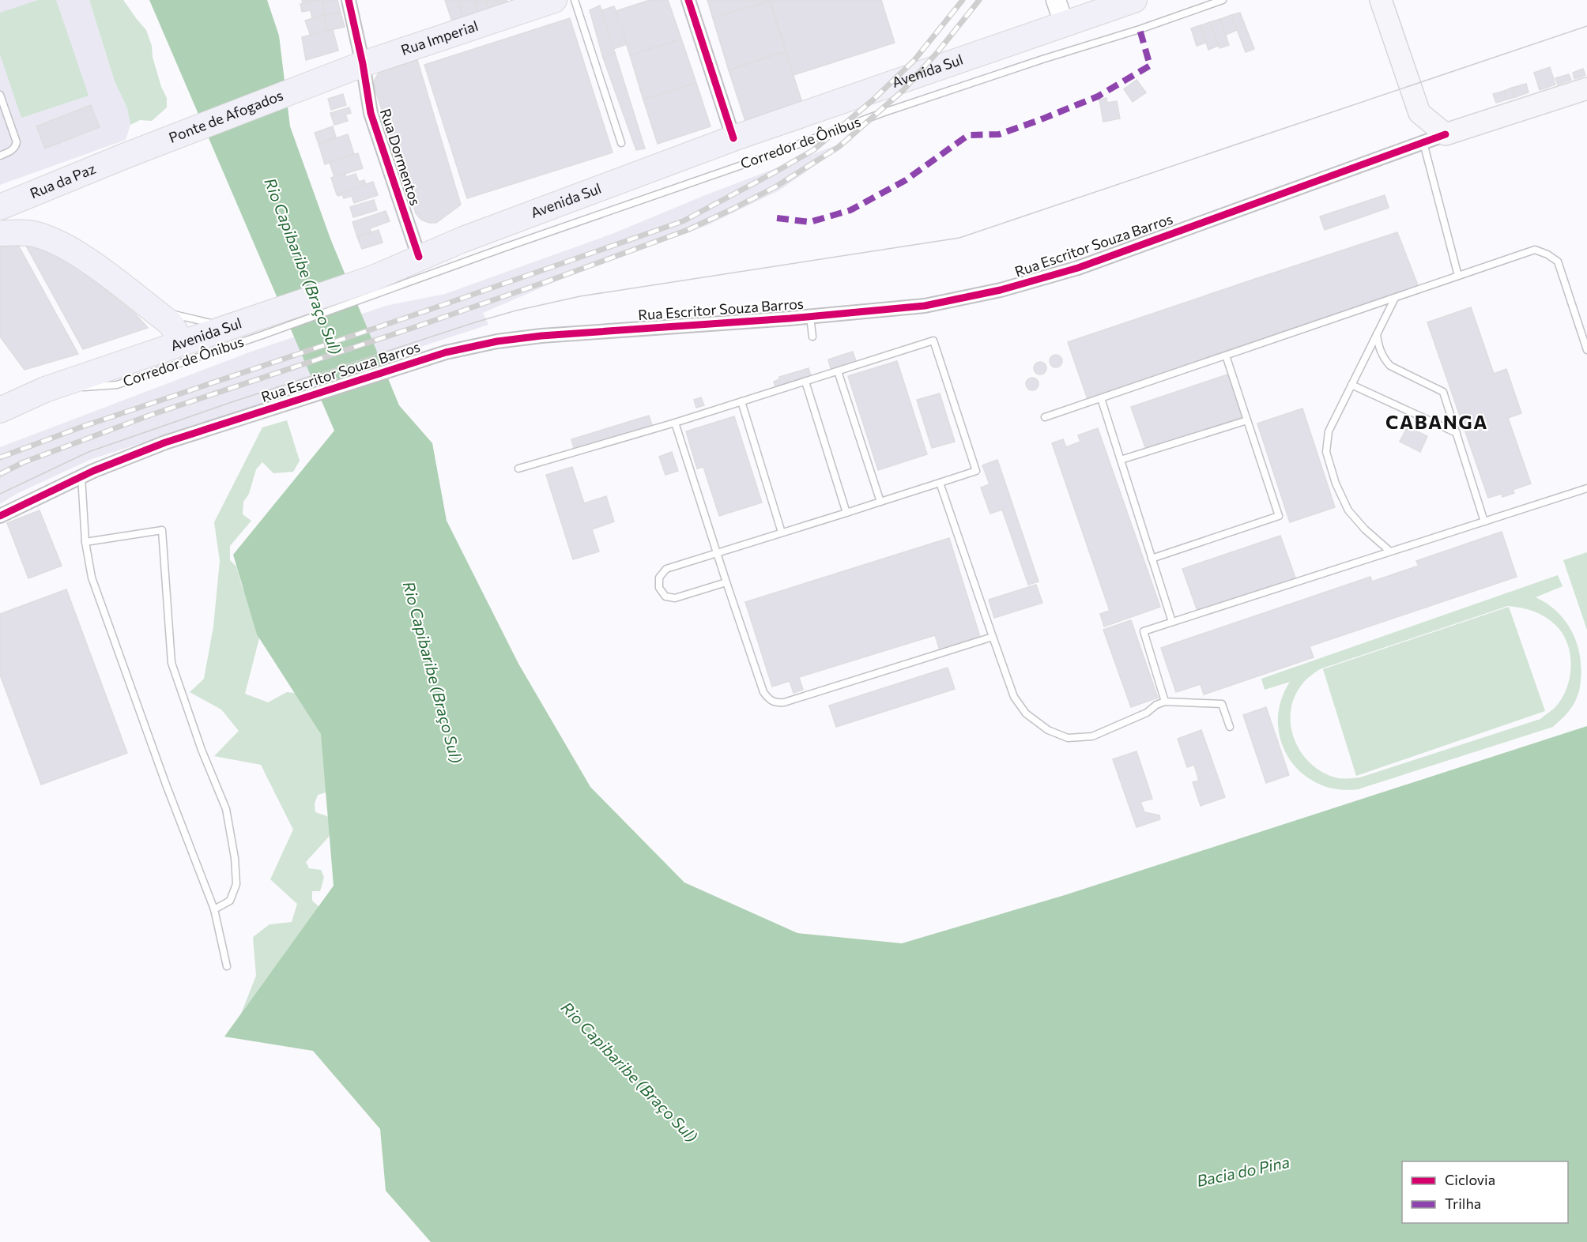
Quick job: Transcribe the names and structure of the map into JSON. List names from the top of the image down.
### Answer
{
  "streets": {
    "highway": [
      "Rua Imperial",
      "Avenida Sul",
      "Ponte de Afogados",
      "Rua da Paz"
    ],
    "main road": ["Rua Escritor Souza Barros"],
    "street": ["Rua Dormentos"],
    "lane": ["Corredor de Ônibus"]
  },
  "crossings": [
    ["Rua Imperial", "Ponte de Afogados"],
    ["Rua Imperial", "Rua Dormentos"],
    ["Avenida Sul", "Corredor de Ônibus"],
    ["Avenida Sul", "Rua Dormentos"],
    ["Ponte de Afogados", "Rua da Paz"]
  ],
  "districts": ["CABANGA"],
  "water": ["Rio Capibaribe (Braço Sul)", "Bacia do Pina"],
  "legend": ["Ciclovia", "Trilha"]
}
